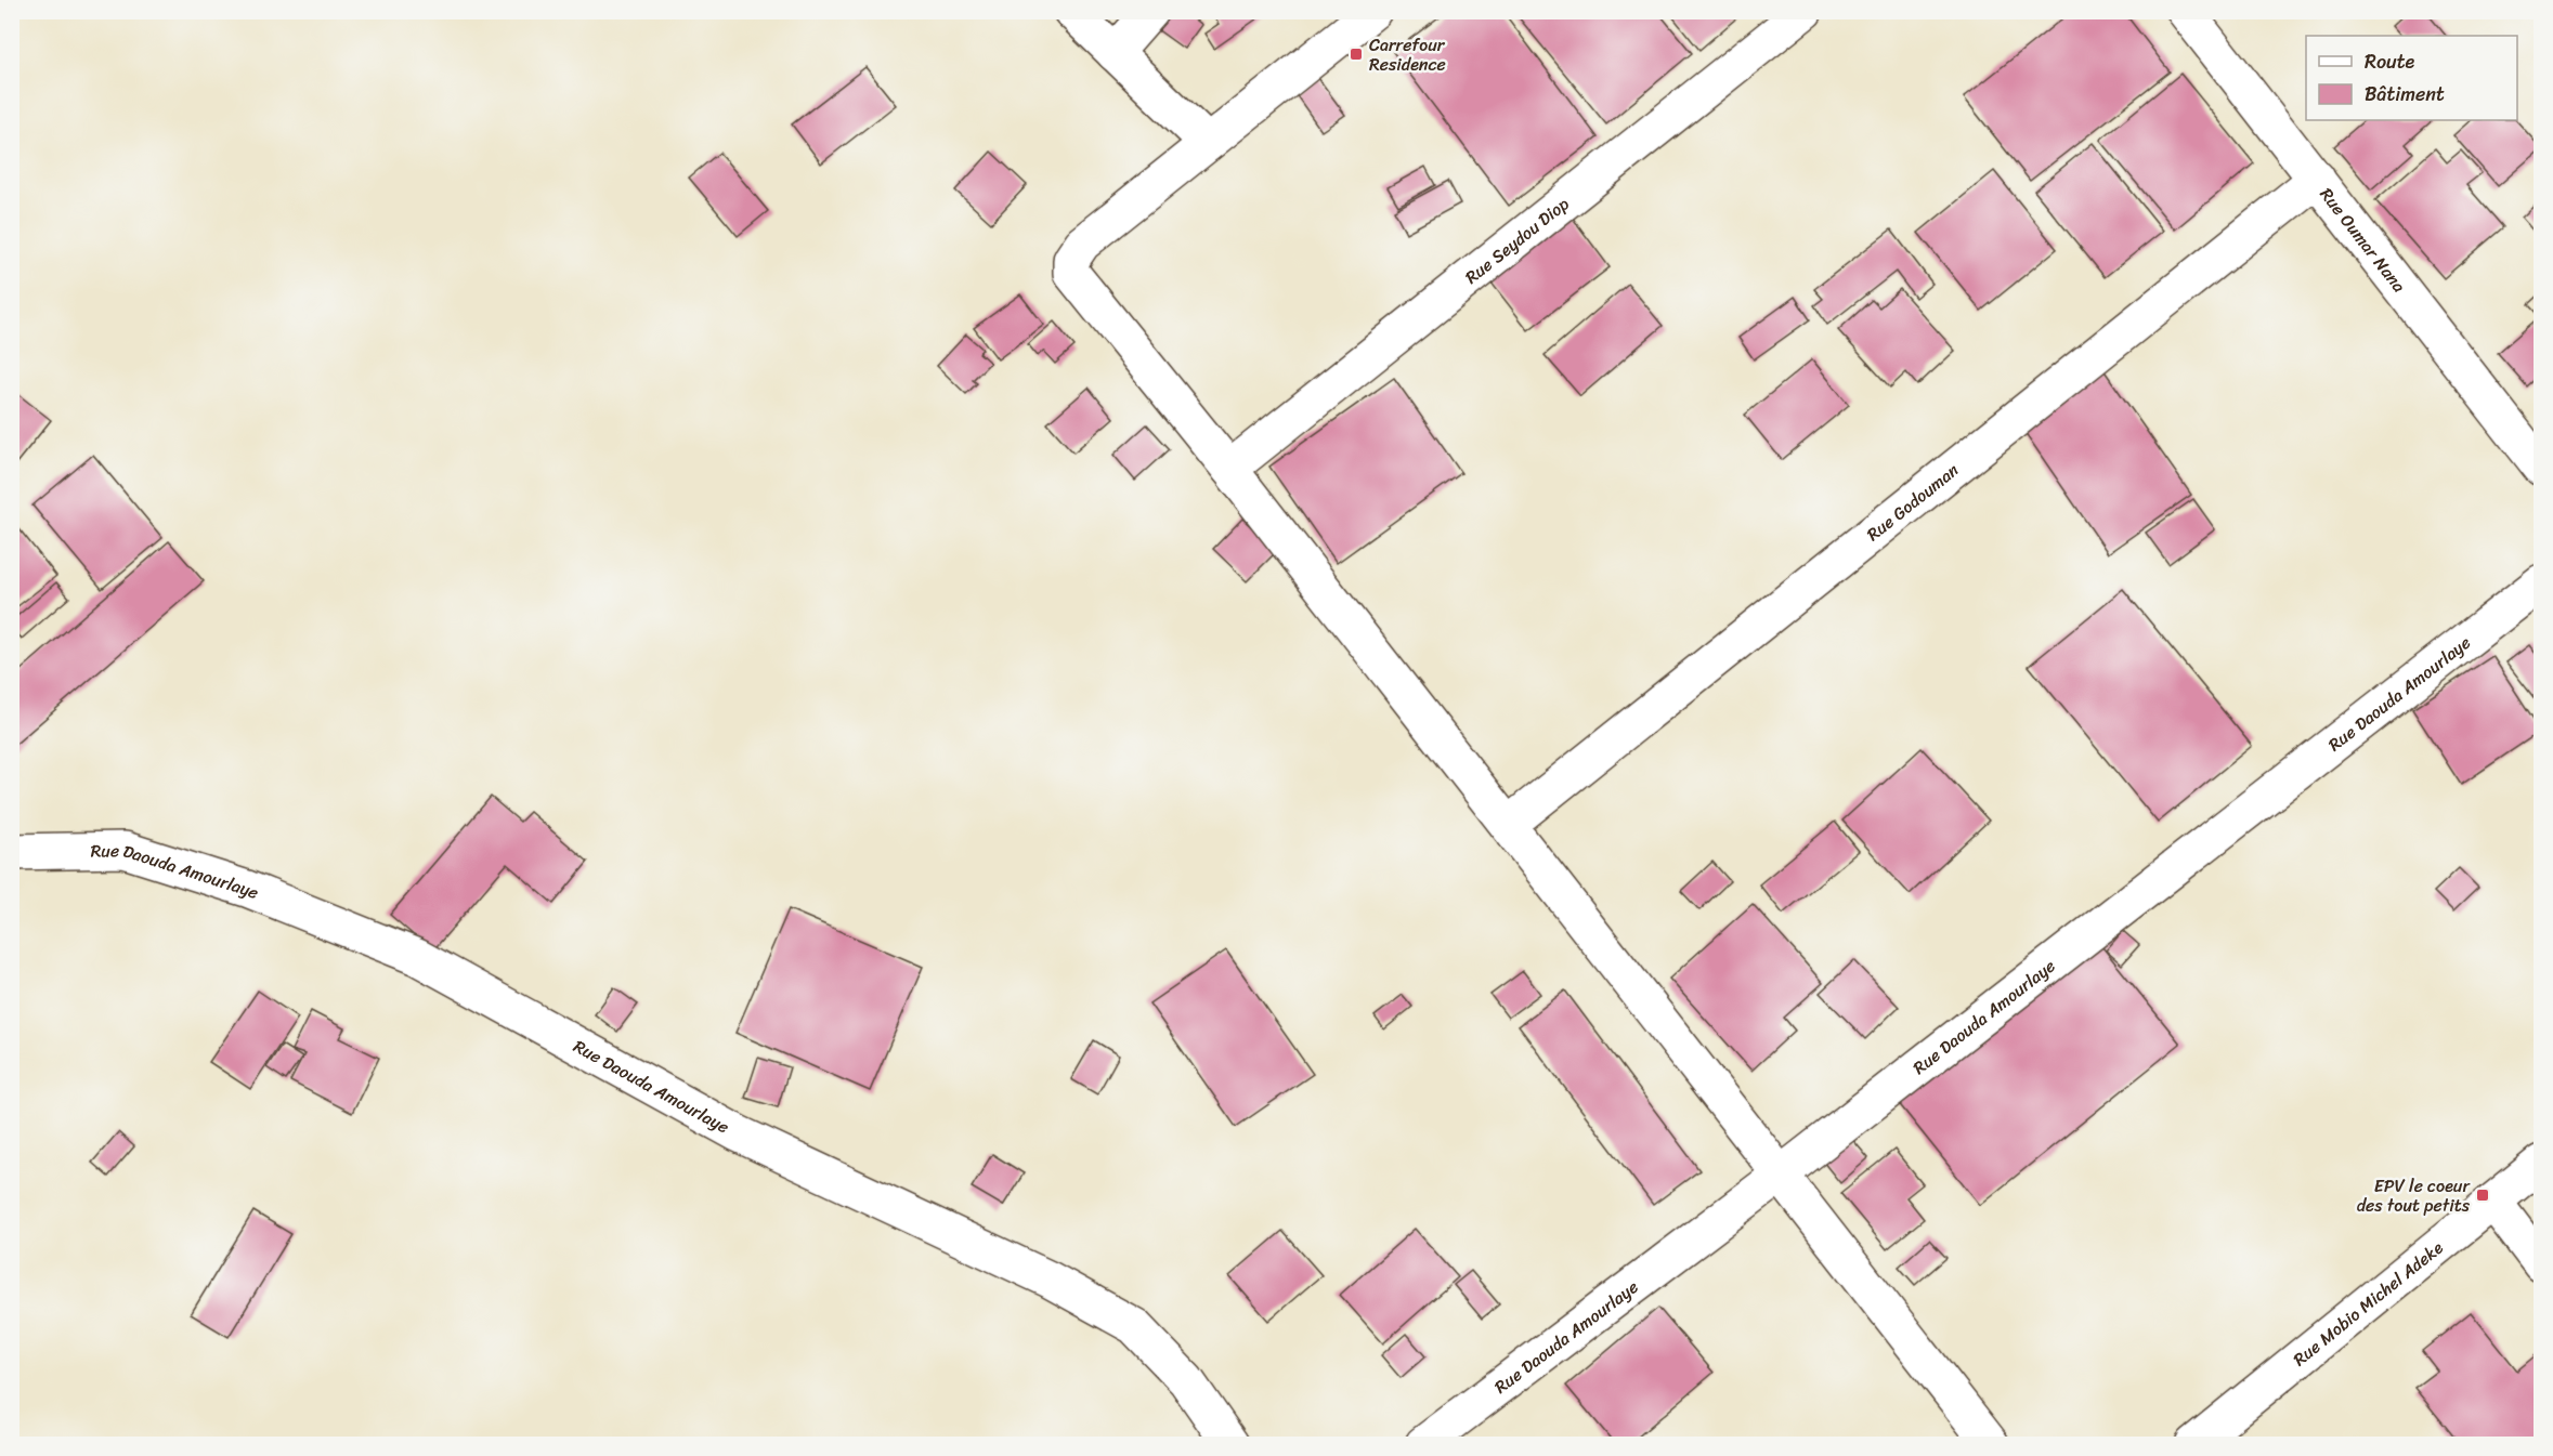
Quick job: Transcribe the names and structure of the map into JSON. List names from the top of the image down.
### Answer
{
  "streets": {
    "street": [
      "Rue Oumar Nana",
      "Rue Seydou Diop",
      "Rue Godouman",
      "Rue Daouda Amourlaye",
      "Rue Mobio Michel Adeke"
    ]
  },
  "crossings": [
    ["Rue Oumar Nana", "Rue Godouman"]
  ],
  "places": {
    "transit": ["Carrefour Residence", "EPV le coeur des tout petits"]
  },
  "legend": ["Route", "Bâtiment"]
}
